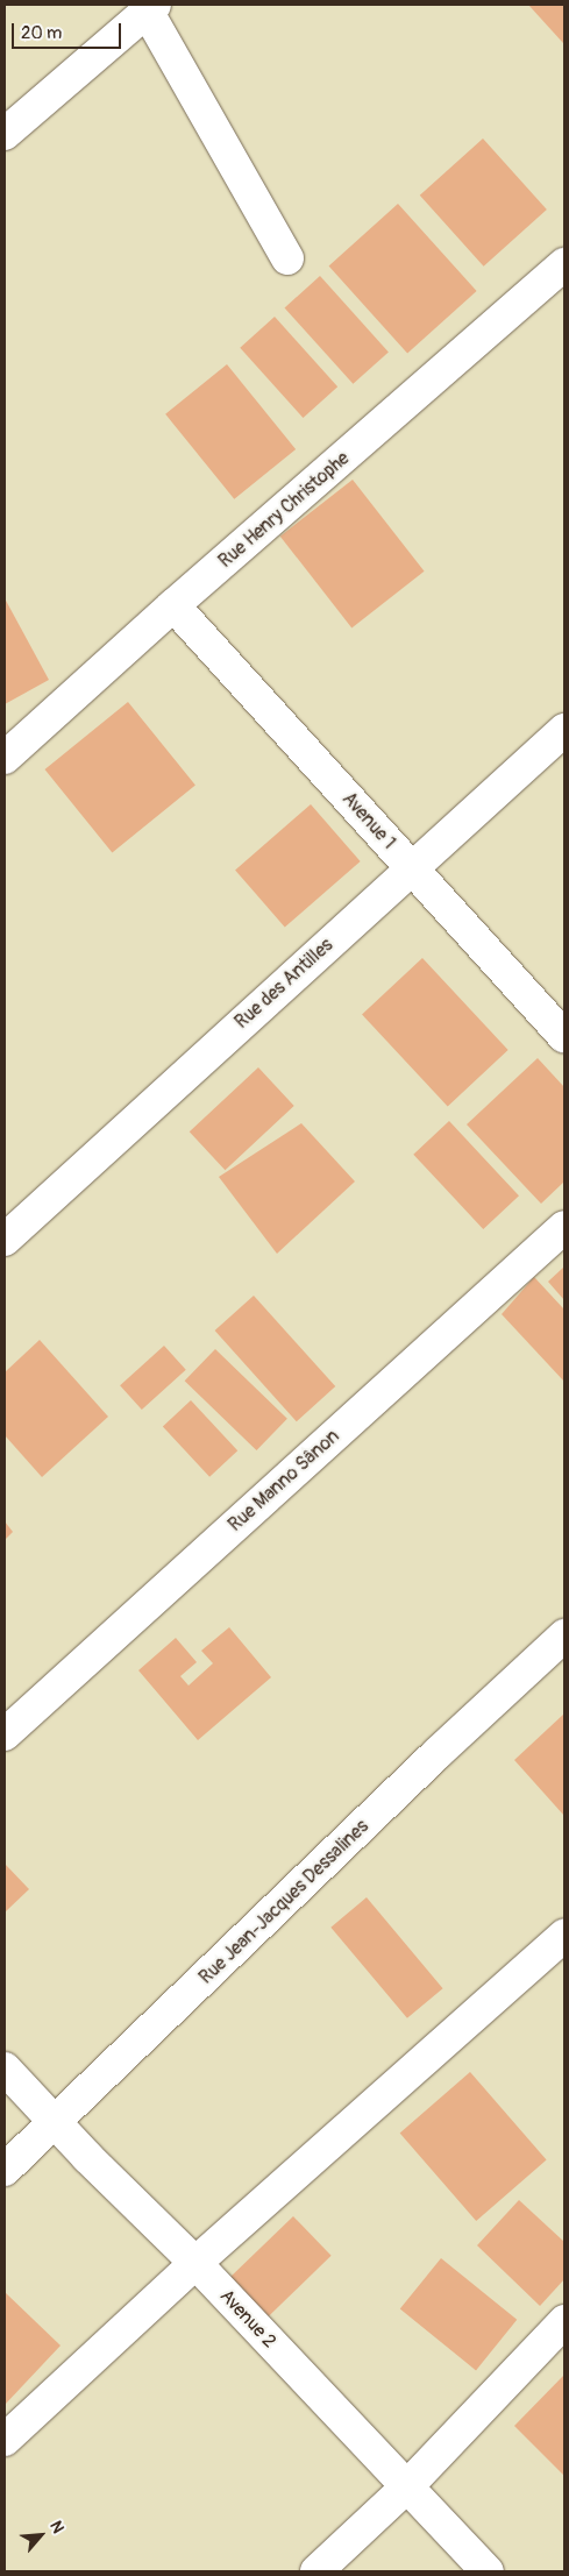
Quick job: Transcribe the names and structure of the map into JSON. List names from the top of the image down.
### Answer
{
  "streets": {
    "street": [
      "Rue Henry Christophe",
      "Avenue 1",
      "Rue des Antilles",
      "Rue Manno Sânon",
      "Rue Jean-Jacques Dessalines",
      "Avenue 2"
    ]
  },
  "crossings": [
    ["Rue Henry Christophe", "Avenue 1"],
    ["Avenue 1", "Rue des Antilles"],
    ["Rue Jean-Jacques Dessalines", "Avenue 2"]
  ],
  "scale_bar": "20 m",
  "north": "top right"
}
